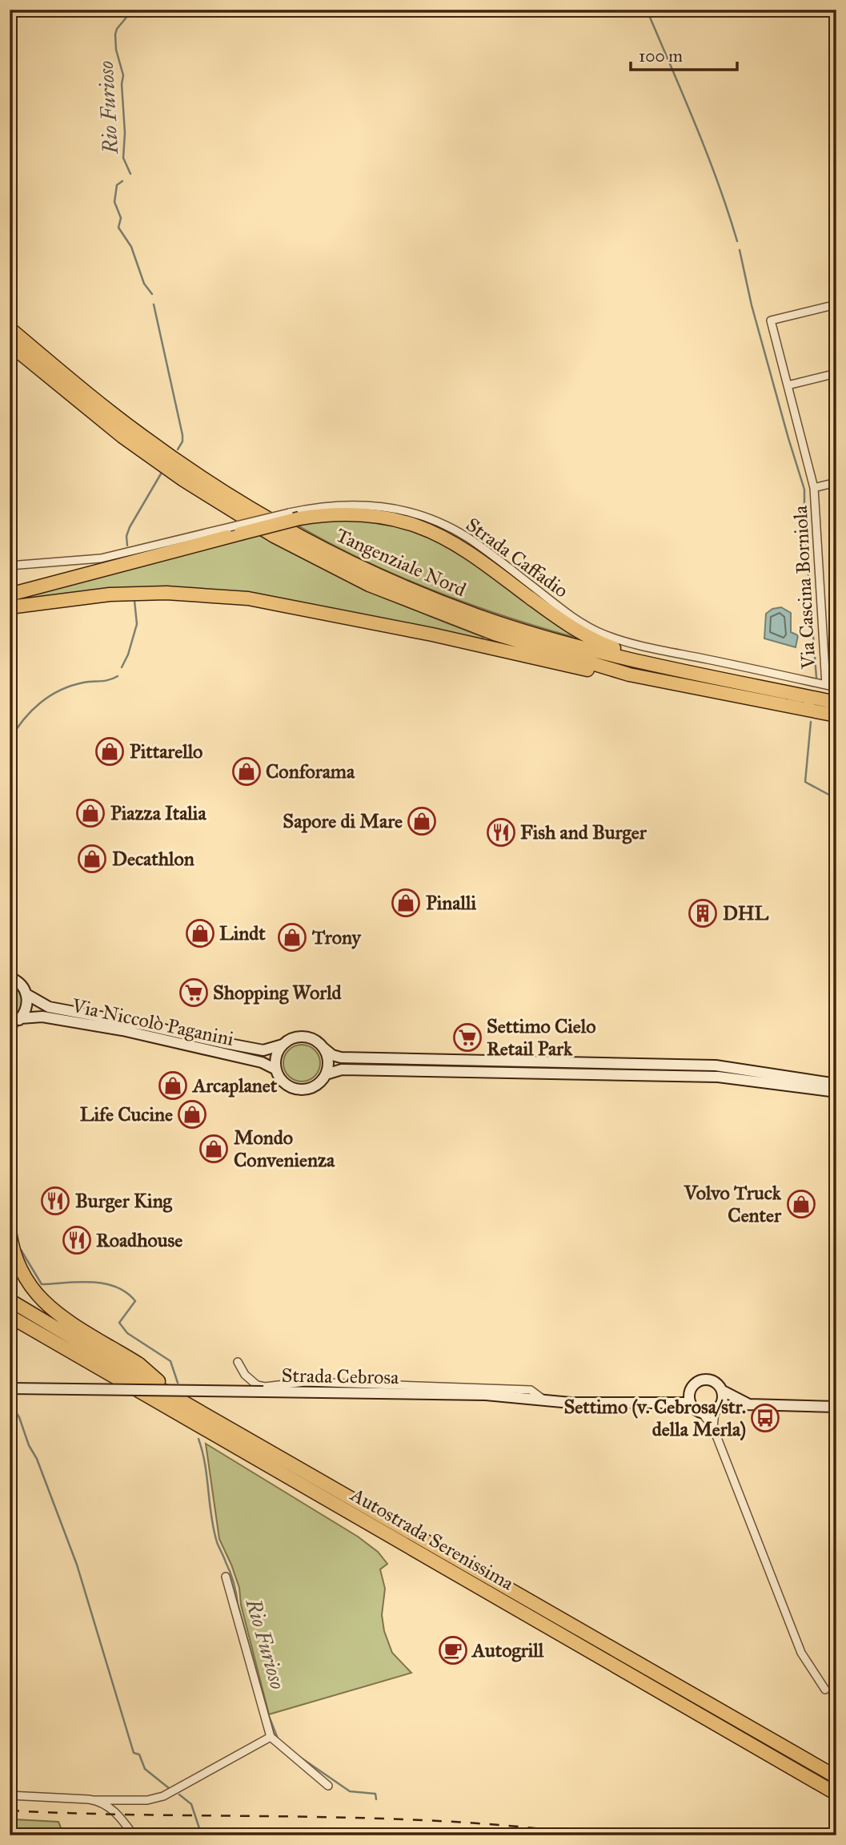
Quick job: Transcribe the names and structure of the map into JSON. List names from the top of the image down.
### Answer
{
  "streets": {
    "highway": ["Tangenziale Nord", "Autostrada Serenissima"],
    "street": [
      "Strada Caffadio",
      "Via Cascina Borniola",
      "Via Niccolò Paganini",
      "Strada Cebrosa"
    ]
  },
  "crossings": [
    ["Strada Caffadio", "Via Cascina Borniola"]
  ],
  "water": ["Rio Furioso"],
  "places": {
    "shop": [
      "Pittarello",
      "Conforama",
      "Piazza Italia",
      "Sapore di Mare",
      "Decathlon",
      "Pinalli",
      "Lindt",
      "Trony",
      "Arcaplanet",
      "Life Cucine",
      "Mondo Convenienza",
      "Volvo Truck Center"
    ],
    "restaurant": ["Fish and Burger", "Burger King", "Roadhouse"],
    "building": ["DHL"],
    "supermarket": ["Shopping World", "Settimo Cielo Retail Park"],
    "bus stop": ["Settimo (v. Cebrosa/str. della Merla)"],
    "cafe": ["Autogrill"]
  },
  "scale_bar": "100 m"
}
